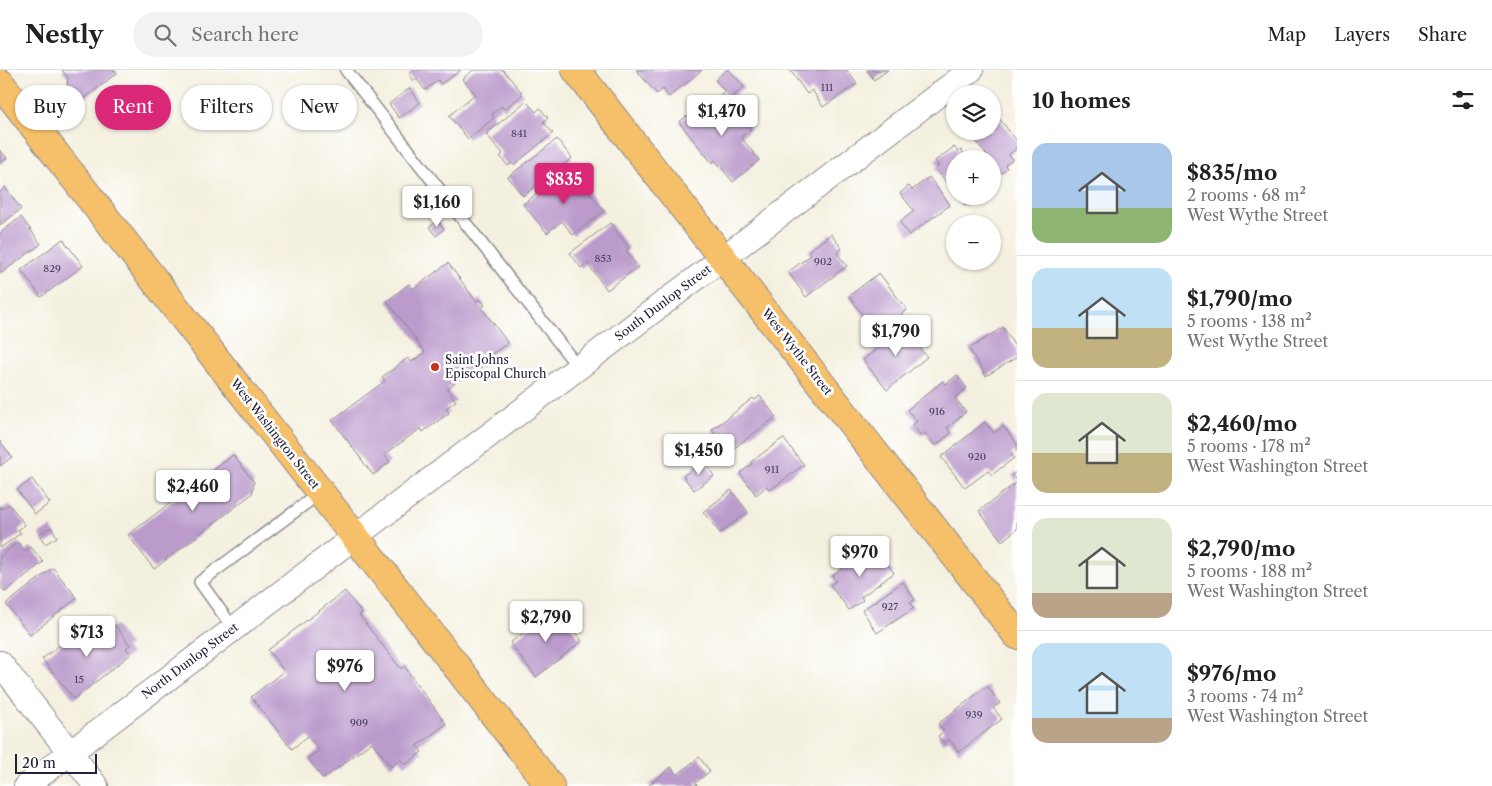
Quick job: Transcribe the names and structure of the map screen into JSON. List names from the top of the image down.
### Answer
{
  "streets": {
    "main road": ["West Wythe Street", "West Washington Street"],
    "street": ["South Dunlop Street", "North Dunlop Street"]
  },
  "crossings": [
    ["South Dunlop Street", "West Wythe Street"],
    ["South Dunlop Street", "West Washington Street"],
    ["South Dunlop Street", "North Dunlop Street"],
    ["West Washington Street", "North Dunlop Street"]
  ],
  "places": ["Saint Johns Episcopal Church"],
  "house_numbers": [
    "111",
    "841",
    "853",
    "902",
    "829",
    "916",
    "920",
    "911",
    "927",
    "15",
    "939",
    "909"
  ],
  "scale_bar": "20 m",
  "page": {
    "header": "Nestly",
    "search": "Search here",
    "nav": ["Map", "Layers", "Share"],
    "heading": "10 homes",
    "map_buttons": ["+", "−"],
    "chip": [
      "Buy",
      "Rent",
      "Filters",
      "New"
    ],
    "price": [
      "$1,470",
      "$835",
      "$1,160",
      "$1,790",
      "$1,450",
      "$2,460",
      "$970",
      "$2,790",
      "$713",
      "$976"
    ],
    "list": [
      {
        "name": "$835/mo",
        "note": "2 rooms · 68 m² · West Wythe Street"
      },
      {
        "name": "$1,790/mo",
        "note": "5 rooms · 138 m² · West Wythe Street"
      },
      {
        "name": "$2,460/mo",
        "note": "5 rooms · 178 m² · West Washington Street"
      },
      {
        "name": "$2,790/mo",
        "note": "5 rooms · 188 m² · West Washington Street"
      },
      {
        "name": "$976/mo",
        "note": "3 rooms · 74 m² · West Washington Street"
      }
    ],
    "scale": "20 m"
  }
}
